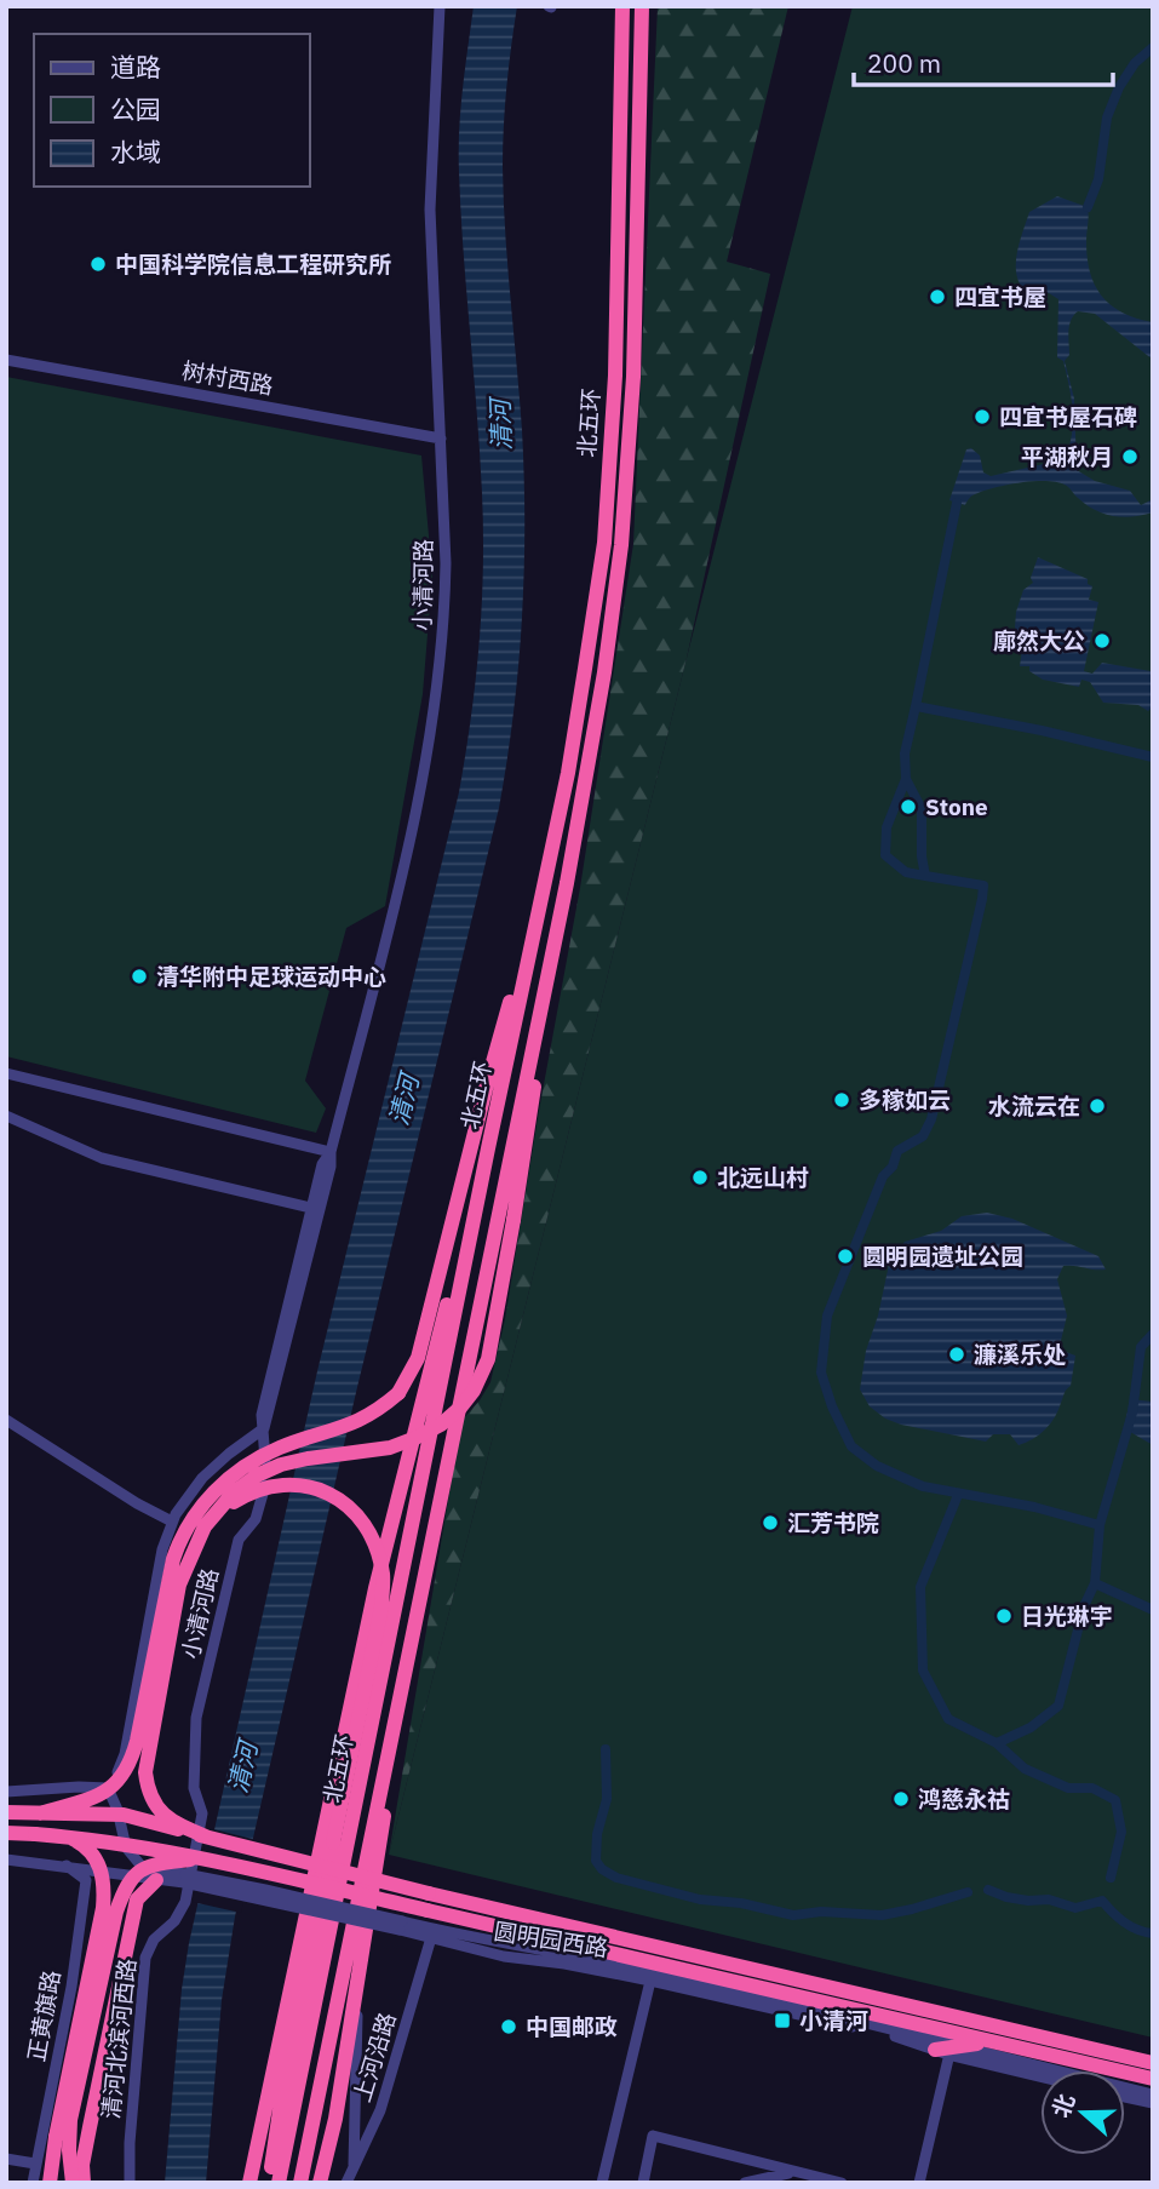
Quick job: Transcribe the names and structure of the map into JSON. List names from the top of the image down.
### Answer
{
  "streets": {
    "highway": ["北五环", "圆明园西路"],
    "street": [
      "树村西路",
      "小清河路",
      "正黄旗路",
      "清河北滨河西路",
      "上河沿路"
    ]
  },
  "crossings": [
    ["树村西路", "小清河路"],
    ["小清河路", "清河北滨河西路"],
    ["圆明园西路", "正黄旗路"],
    ["圆明园西路", "上河沿路"]
  ],
  "water": ["清河"],
  "places": {
    "other": [
      "中国科学院信息工程研究所",
      "四宜书屋",
      "四宜书屋石碑",
      "平湖秋月",
      "廓然大公",
      "Stone",
      "清华附中足球运动中心",
      "多稼如云",
      "水流云在",
      "北远山村",
      "圆明园遗址公园",
      "濂溪乐处",
      "汇芳书院",
      "日光琳宇",
      "鸿慈永祜",
      "中国邮政"
    ],
    "transit": ["小清河"]
  },
  "legend": ["道路", "公园", "水域"],
  "scale_bar": "200 m",
  "north": "left"
}
